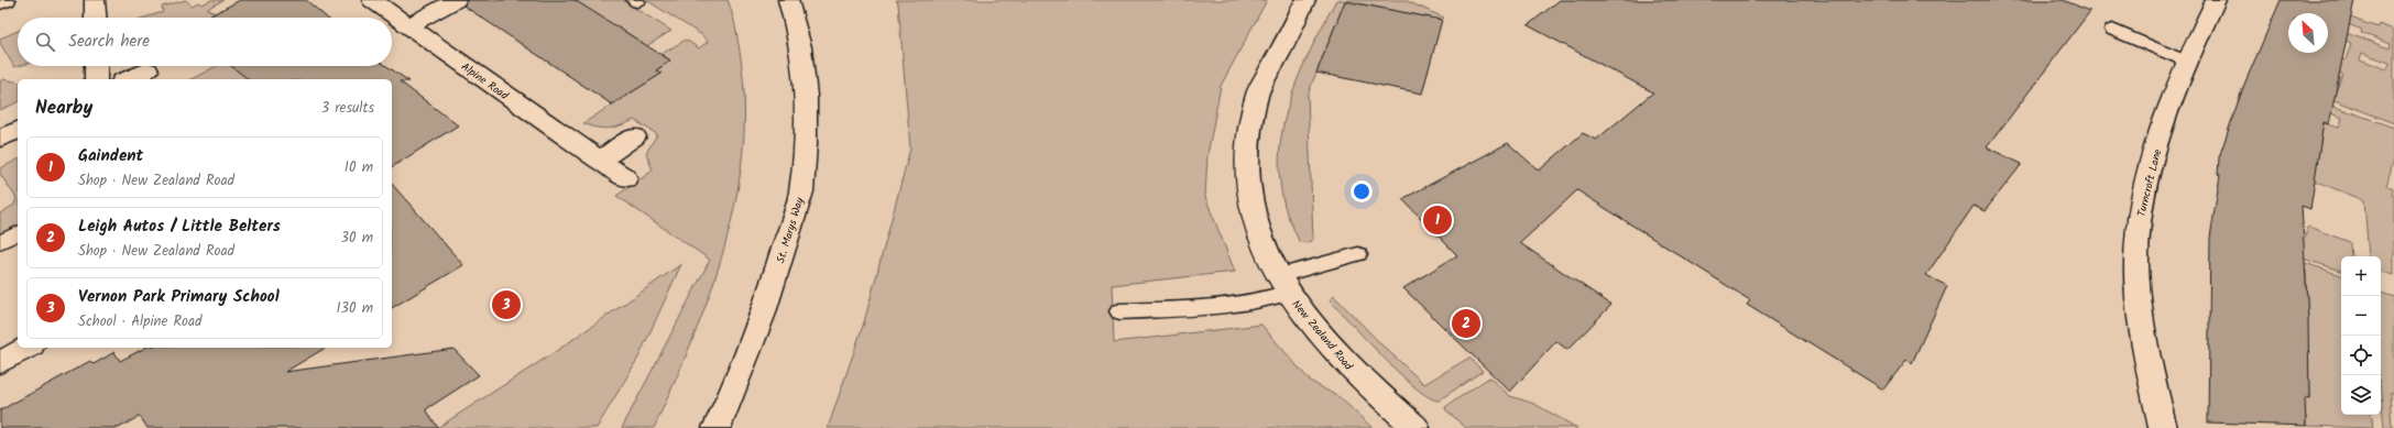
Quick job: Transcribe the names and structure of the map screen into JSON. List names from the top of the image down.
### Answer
{
  "streets": {
    "street": [
      "Alpine Road",
      "Turncroft Lane",
      "St. Marys Way",
      "New Zealand Road"
    ]
  },
  "north": "top left",
  "page": {
    "search": "Search here",
    "heading": ["Nearby", "3 results"],
    "list": [
      {
        "mark": "1",
        "name": "Gaindent",
        "note": "Shop · New Zealand Road",
        "value": "10 m"
      },
      {
        "mark": "2",
        "name": "Leigh Autos / Little Belters",
        "note": "Shop · New Zealand Road",
        "value": "30 m"
      },
      {
        "mark": "3",
        "name": "Vernon Park Primary School",
        "note": "School · Alpine Road",
        "value": "130 m"
      }
    ],
    "pins": ["1", "3", "2"],
    "map_buttons": ["+", "−"]
  }
}
